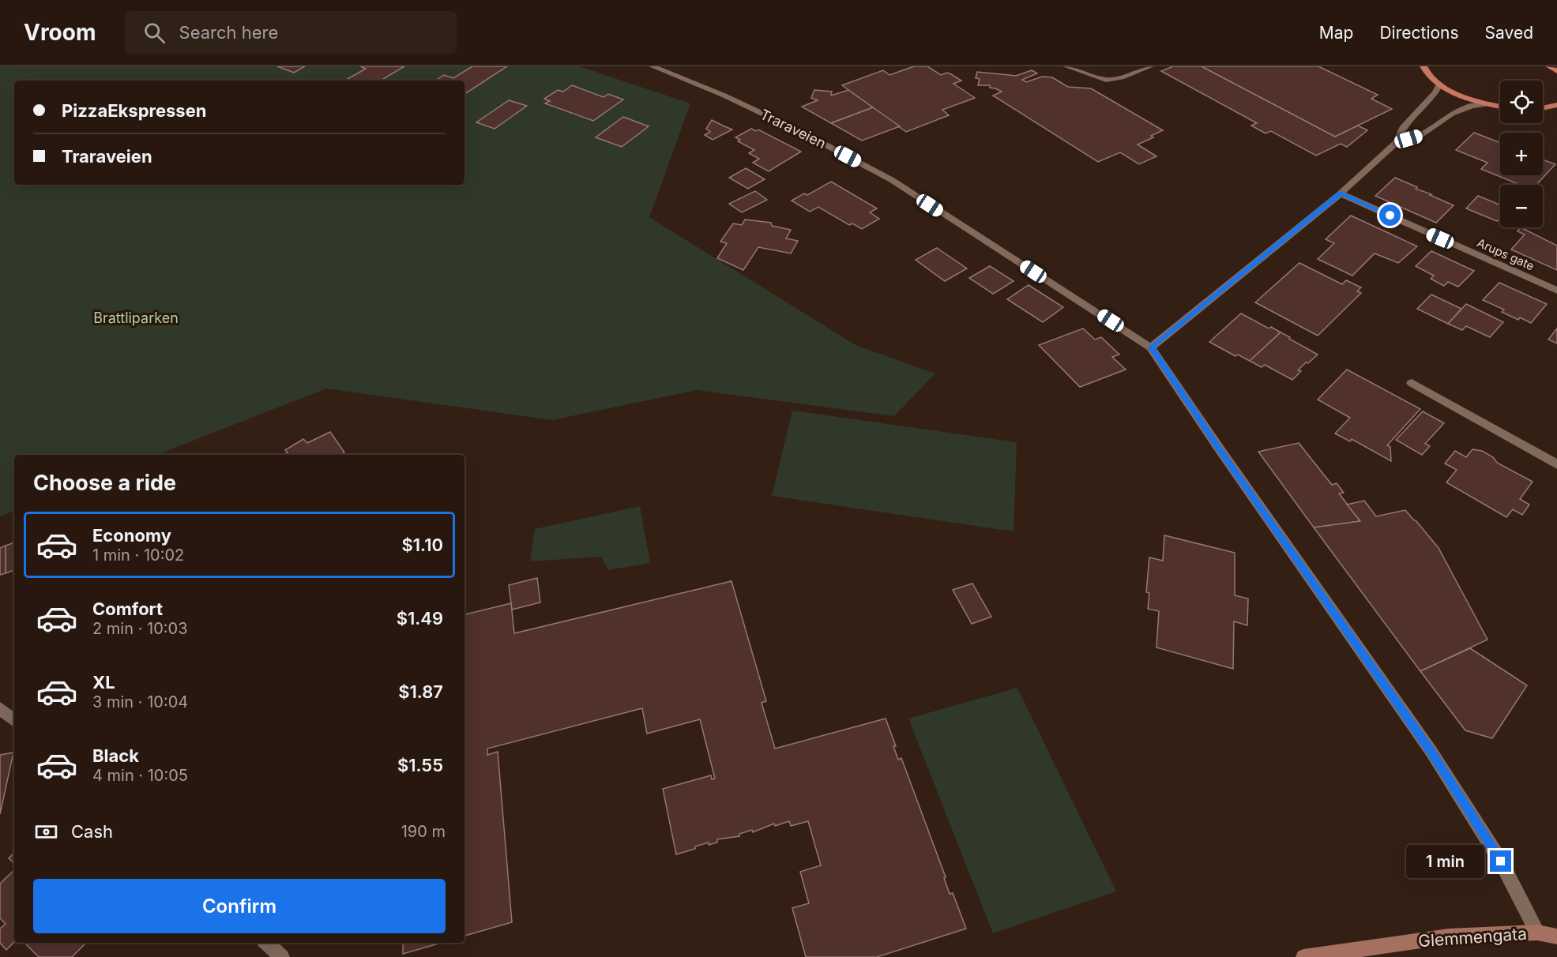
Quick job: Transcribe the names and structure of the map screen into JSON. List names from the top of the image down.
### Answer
{
  "streets": {
    "street": ["Traraveien", "Arups gate", "Glemmengata"]
  },
  "crossings": [
    ["Traraveien", "Glemmengata"]
  ],
  "parks": ["Brattliparken"],
  "page": {
    "header": "Vroom",
    "search": "Search here",
    "nav": ["Map", "Directions", "Saved"],
    "map_buttons": ["+", "−"],
    "banner": ["PizzaEkspressen", "Traraveien"],
    "heading": "Choose a ride",
    "list": [
      {
        "name": "Economy",
        "note": "1 min · 10:02",
        "value": "$1.10"
      },
      {
        "name": "Comfort",
        "note": "2 min · 10:03",
        "value": "$1.49"
      },
      {
        "name": "XL",
        "note": "3 min · 10:04",
        "value": "$1.87"
      },
      {
        "name": "Black",
        "note": "4 min · 10:05",
        "value": "$1.55"
      }
    ],
    "pay": ["Cash", "190 m"],
    "bubble": "1 min",
    "buttons": "Confirm"
  }
}
